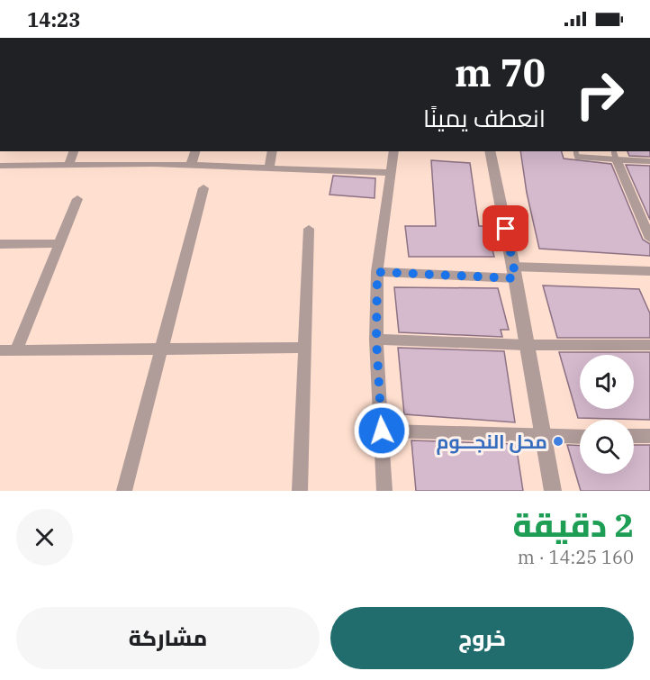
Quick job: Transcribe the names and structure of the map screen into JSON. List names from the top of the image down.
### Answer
{
  "places": ["محل النجـــوم"],
  "page": {
    "status": "14:23",
    "turn": ["70 m", "انعطف يمينًا"],
    "heading": ["2 دقيقة", "160 m · 14:25"],
    "buttons": ["خروج", "مشاركة"]
  }
}
